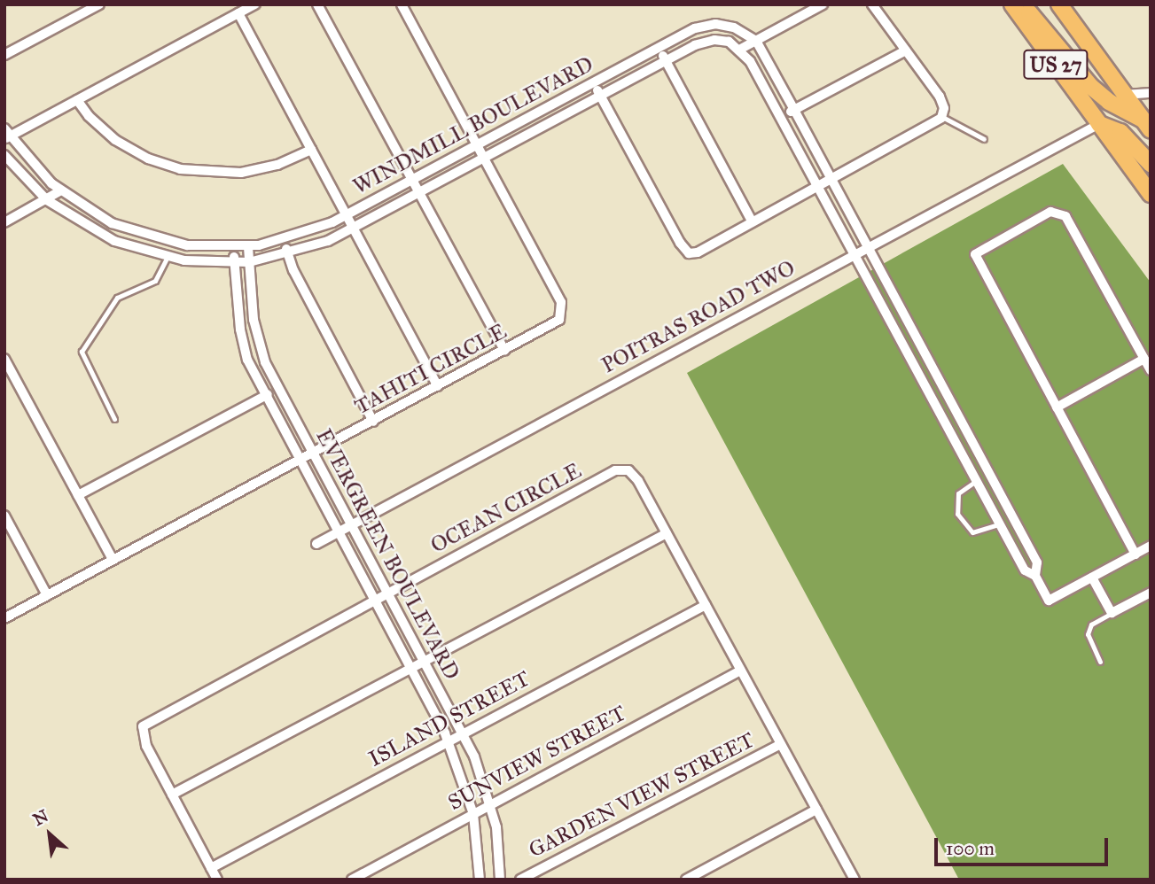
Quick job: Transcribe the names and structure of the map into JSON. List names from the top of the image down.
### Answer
{
  "streets": {
    "highway": ["US 27"],
    "street": [
      "WINDMILL BOULEVARD",
      "POITRAS ROAD TWO",
      "TAHITI CIRCLE",
      "OCEAN CIRCLE",
      "EVERGREEN BOULEVARD",
      "ISLAND STREET",
      "SUNVIEW STREET",
      "GARDEN VIEW STREET"
    ]
  },
  "crossings": [
    ["US 27", "POITRAS ROAD TWO"],
    ["WINDMILL BOULEVARD", "TAHITI CIRCLE"],
    ["WINDMILL BOULEVARD", "EVERGREEN BOULEVARD"],
    ["POITRAS ROAD TWO", "EVERGREEN BOULEVARD"],
    ["TAHITI CIRCLE", "EVERGREEN BOULEVARD"],
    ["OCEAN CIRCLE", "EVERGREEN BOULEVARD"],
    ["OCEAN CIRCLE", "ISLAND STREET"],
    ["OCEAN CIRCLE", "SUNVIEW STREET"],
    ["OCEAN CIRCLE", "GARDEN VIEW STREET"],
    ["EVERGREEN BOULEVARD", "ISLAND STREET"],
    ["EVERGREEN BOULEVARD", "SUNVIEW STREET"]
  ],
  "scale_bar": "100 m",
  "north": "top left"
}
